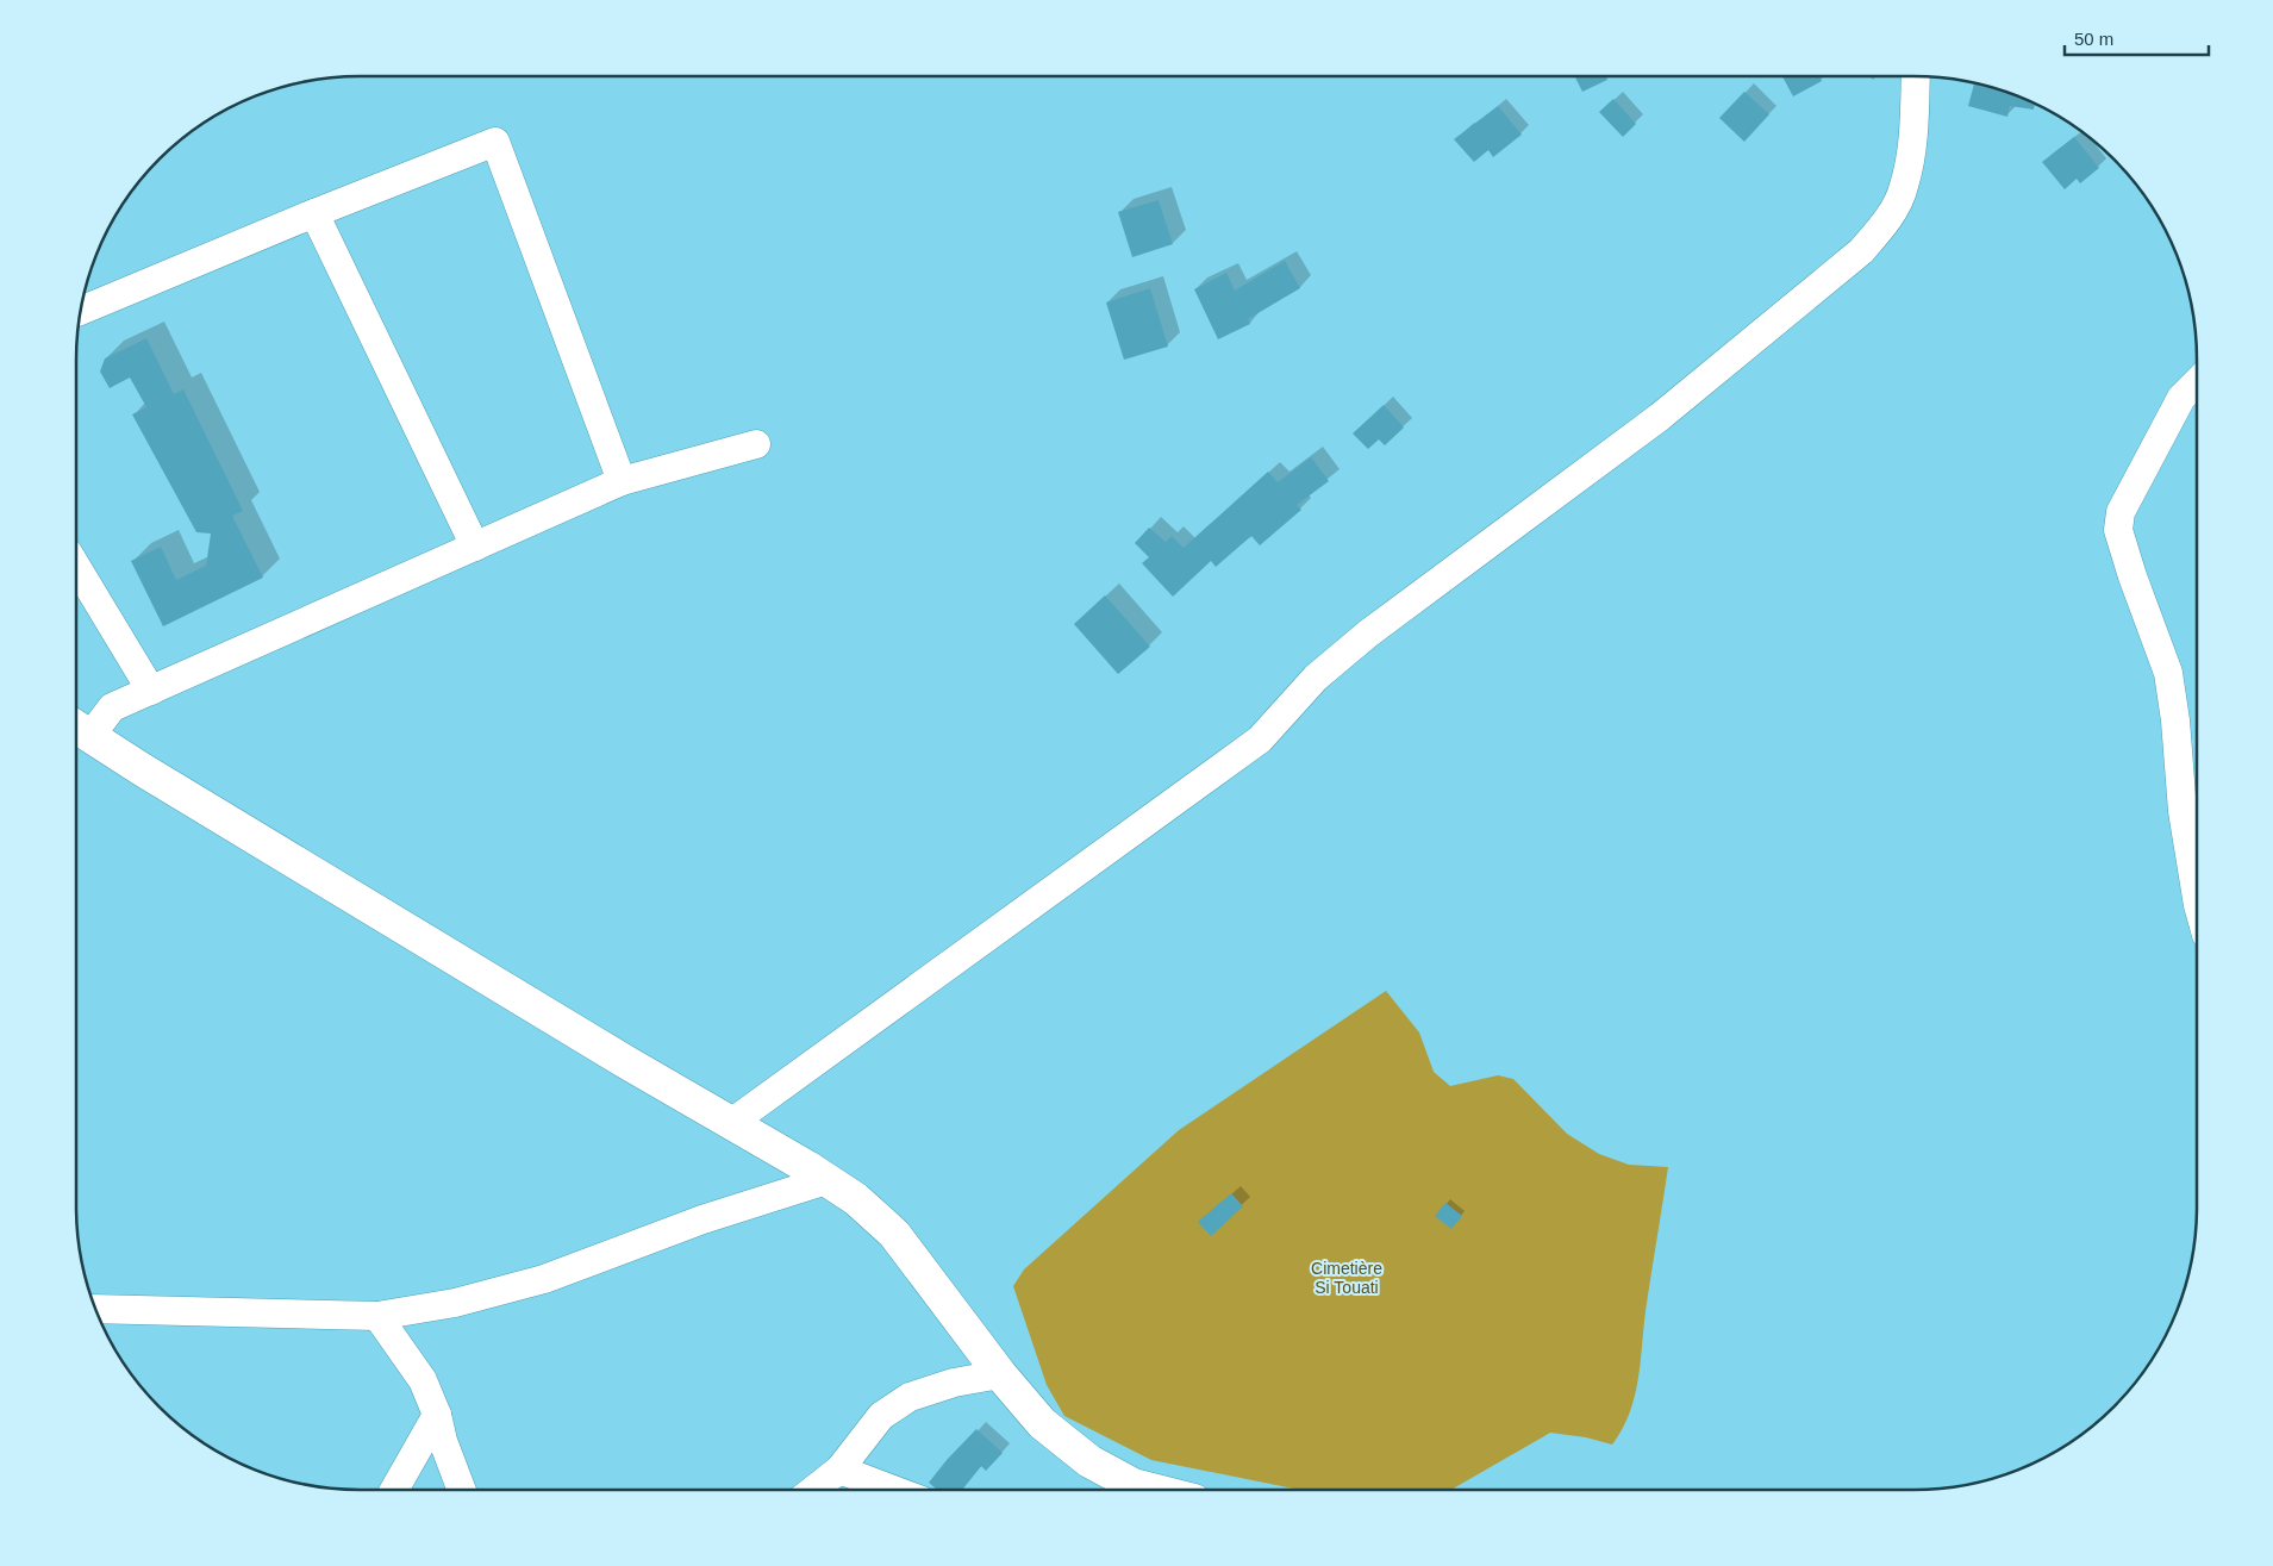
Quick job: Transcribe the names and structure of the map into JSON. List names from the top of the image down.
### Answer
{
  "parks": ["Cimetière Si Touati"],
  "scale_bar": "50 m"
}
